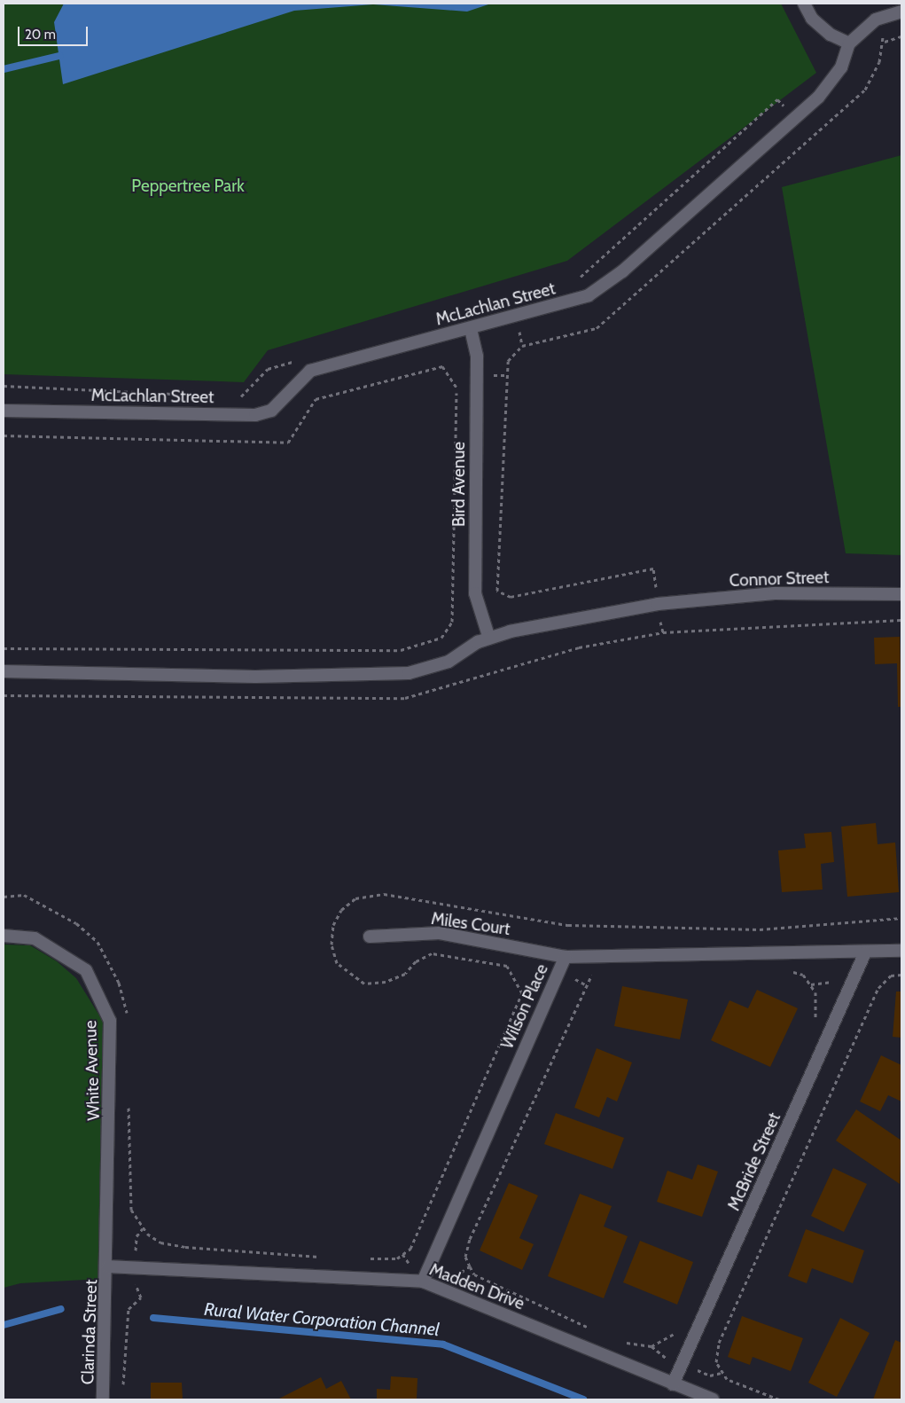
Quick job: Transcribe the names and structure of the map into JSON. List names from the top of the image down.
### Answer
{
  "streets": {
    "street": [
      "McLachlan Street",
      "Bird Avenue",
      "Connor Street",
      "Miles Court",
      "Wilson Place",
      "White Avenue",
      "McBride Street",
      "Madden Drive",
      "Clarinda Street"
    ]
  },
  "crossings": [
    ["McLachlan Street", "Bird Avenue"],
    ["Miles Court", "Wilson Place"],
    ["Wilson Place", "McBride Street"],
    ["Wilson Place", "Madden Drive"],
    ["White Avenue", "Madden Drive"],
    ["White Avenue", "Clarinda Street"],
    ["McBride Street", "Madden Drive"],
    ["Madden Drive", "Clarinda Street"]
  ],
  "water": ["Rural Water Corporation Channel"],
  "parks": ["Peppertree Park"],
  "scale_bar": "20 m"
}
